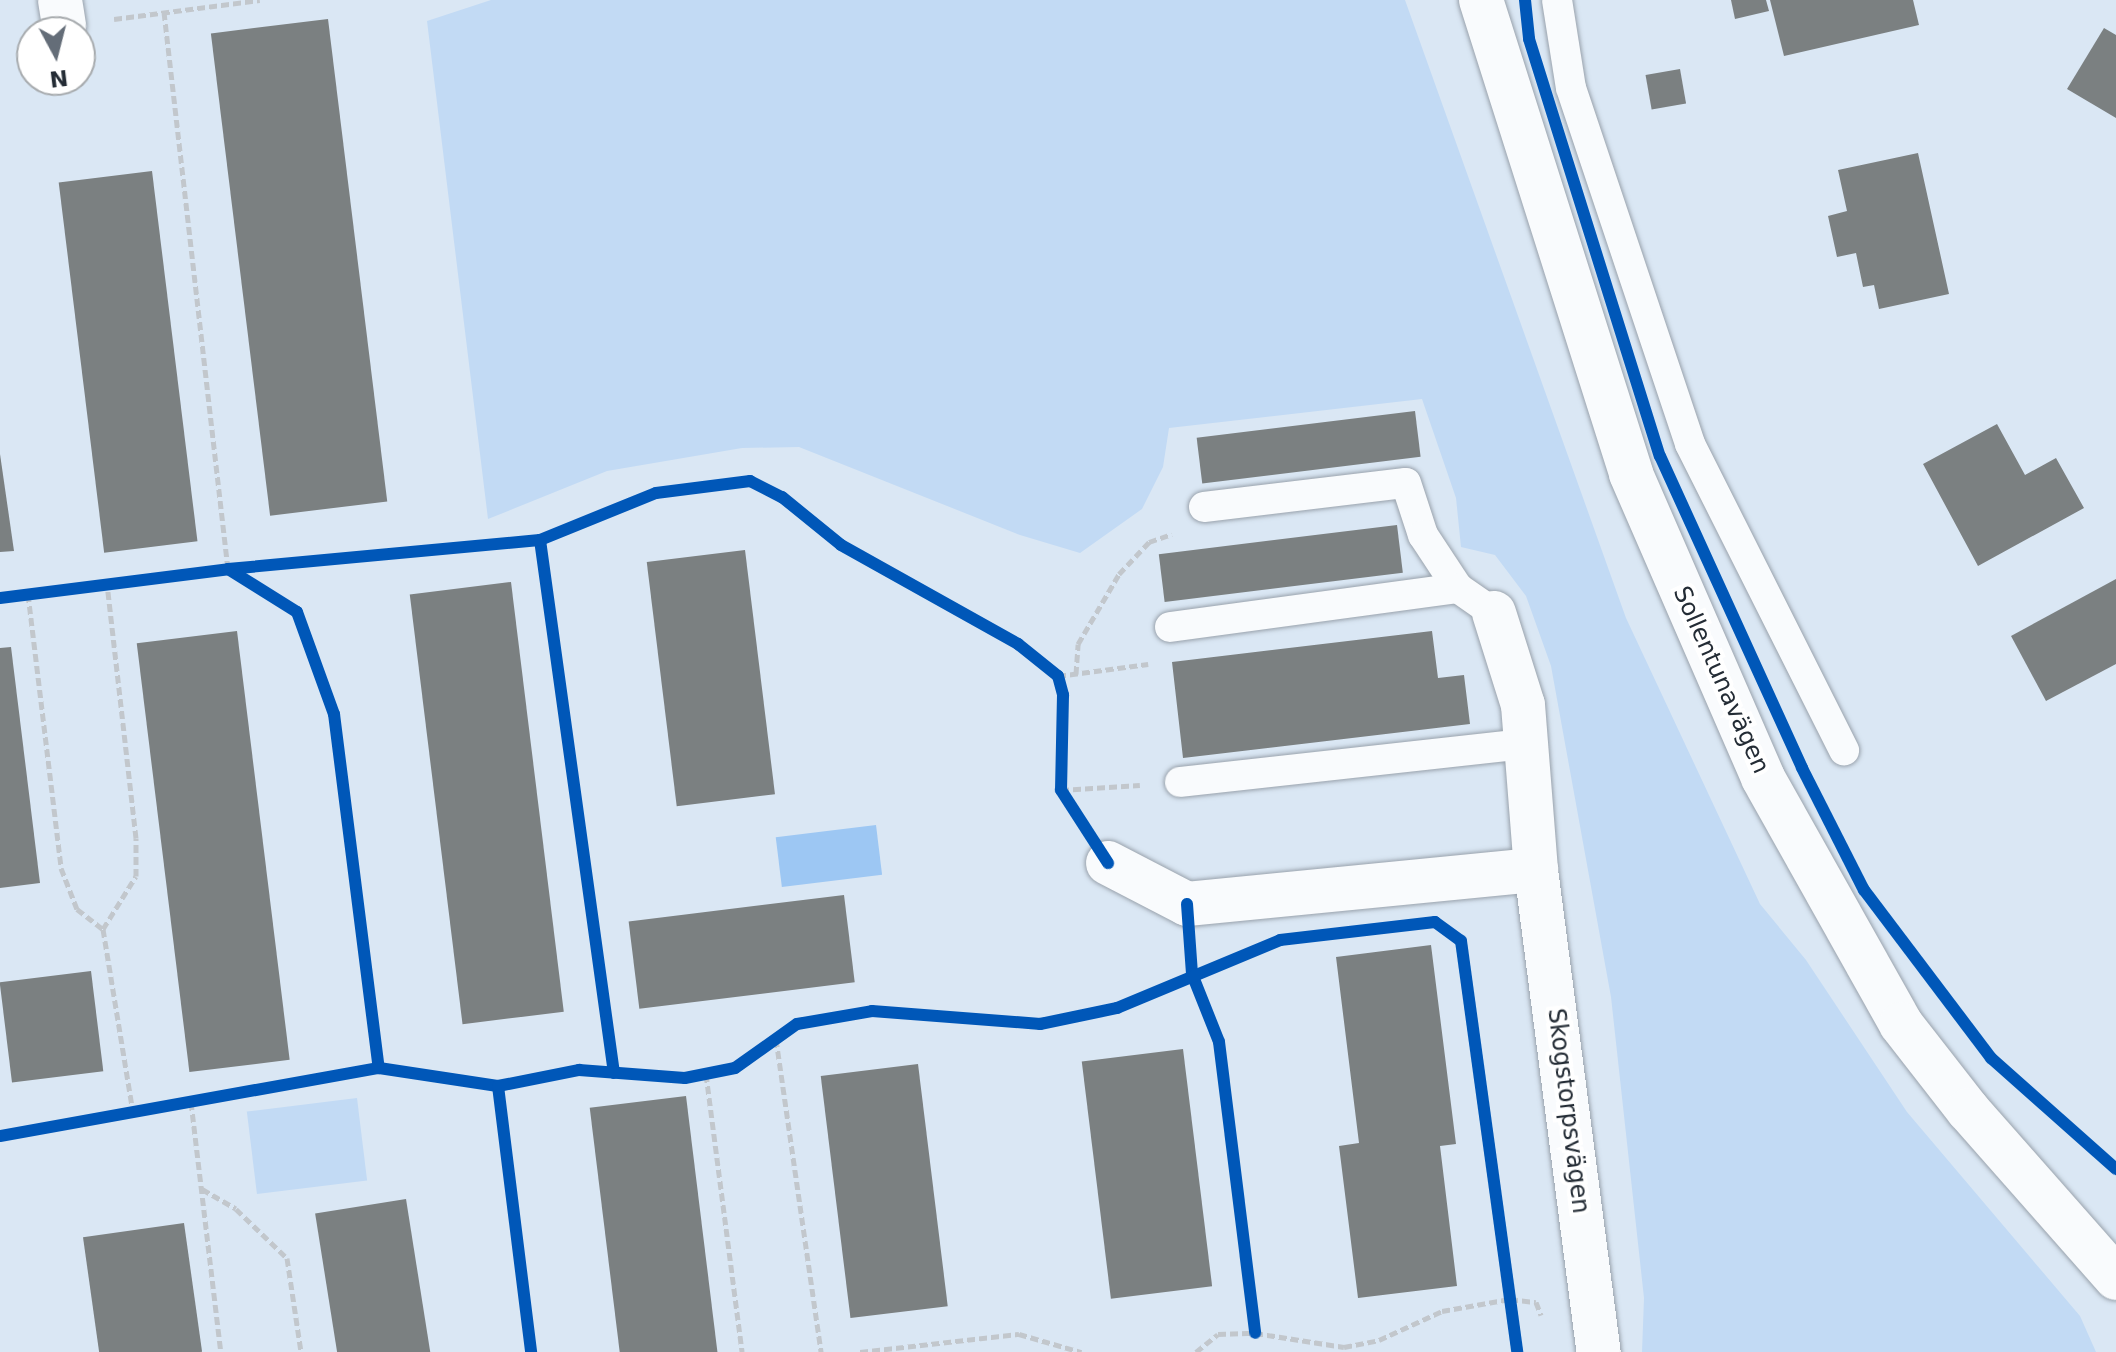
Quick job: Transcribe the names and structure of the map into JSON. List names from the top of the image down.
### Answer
{
  "streets": {
    "street": ["Sollentunavägen", "Skogstorpsvägen"]
  },
  "north": "bottom"
}
